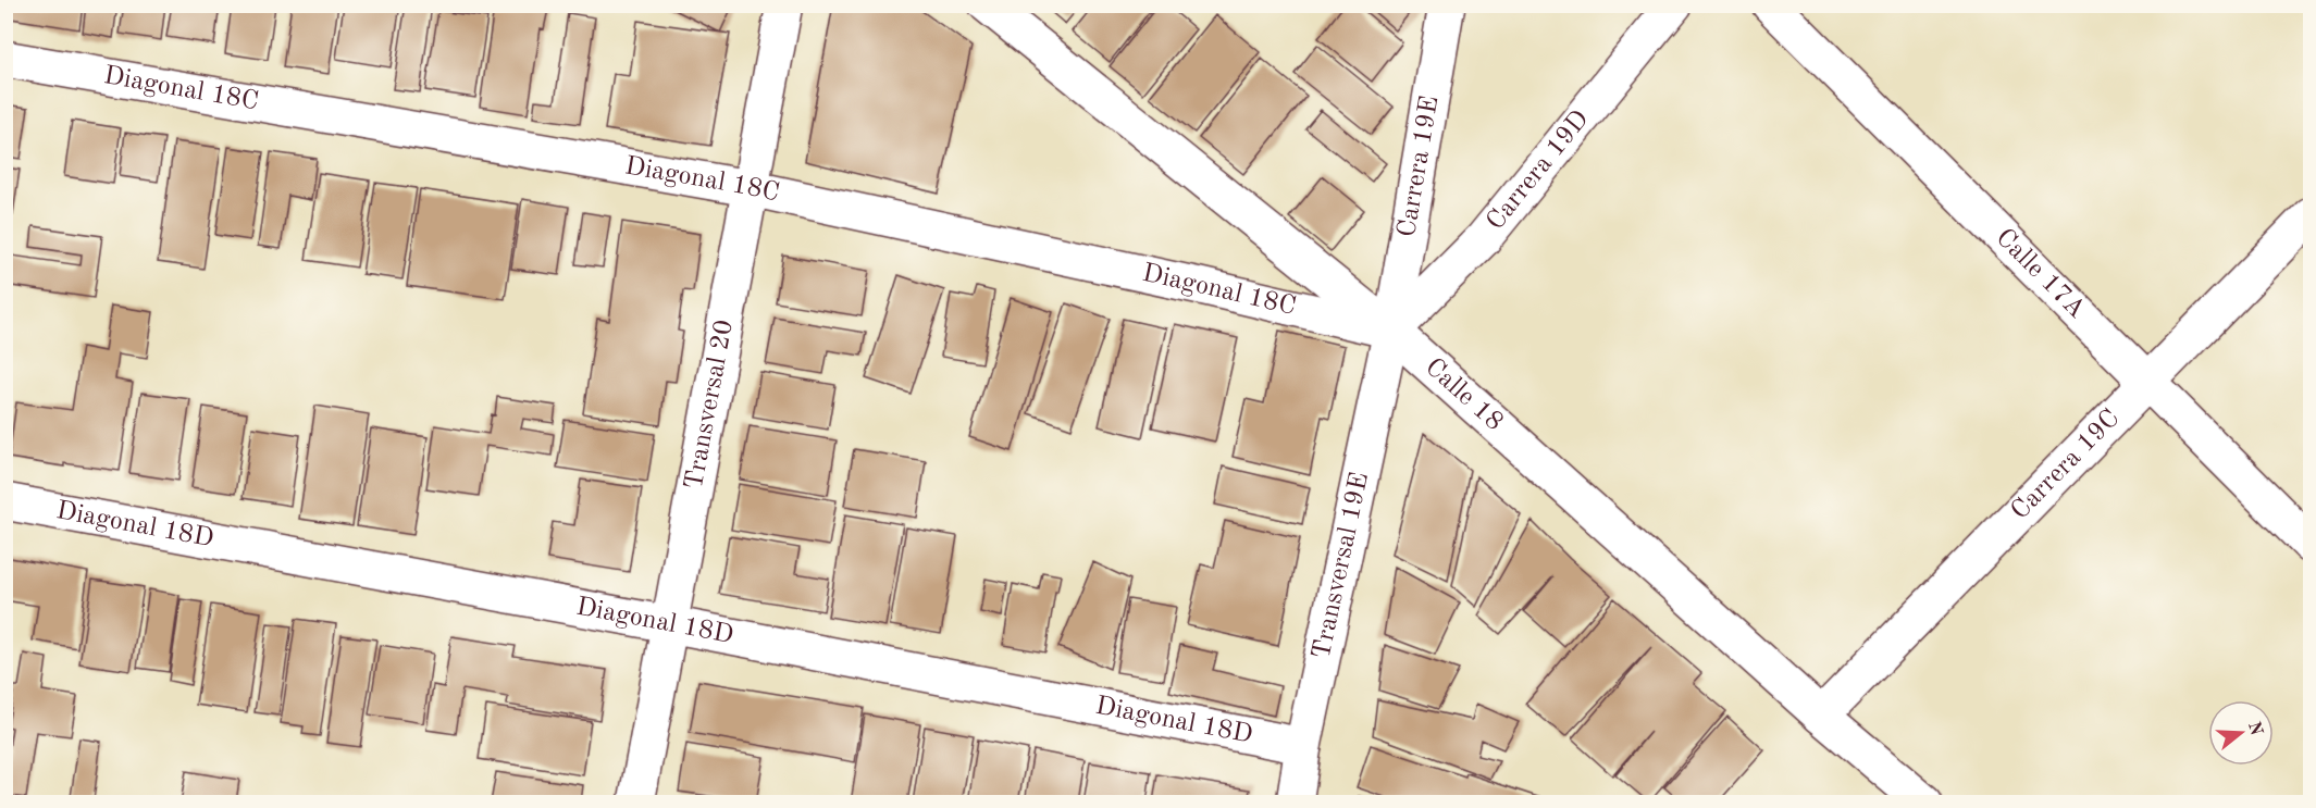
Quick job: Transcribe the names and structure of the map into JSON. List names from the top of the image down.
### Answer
{
  "streets": {
    "street": [
      "Diagonal 18C",
      "Carrera 19E",
      "Carrera 19D",
      "Calle 17A",
      "Calle 18",
      "Transversal 20",
      "Carrera 19C",
      "Diagonal 18D",
      "Transversal 19E"
    ]
  },
  "crossings": [
    ["Diagonal 18C", "Carrera 19E"],
    ["Diagonal 18C", "Carrera 19D"],
    ["Diagonal 18C", "Calle 18"],
    ["Diagonal 18C", "Transversal 20"],
    ["Diagonal 18C", "Transversal 19E"],
    ["Carrera 19E", "Carrera 19D"],
    ["Carrera 19E", "Calle 18"],
    ["Carrera 19E", "Transversal 19E"],
    ["Carrera 19D", "Calle 18"],
    ["Carrera 19D", "Transversal 19E"],
    ["Calle 17A", "Carrera 19C"],
    ["Calle 18", "Carrera 19C"],
    ["Calle 18", "Transversal 19E"],
    ["Transversal 20", "Diagonal 18D"],
    ["Diagonal 18D", "Transversal 19E"]
  ],
  "north": "right"
}
